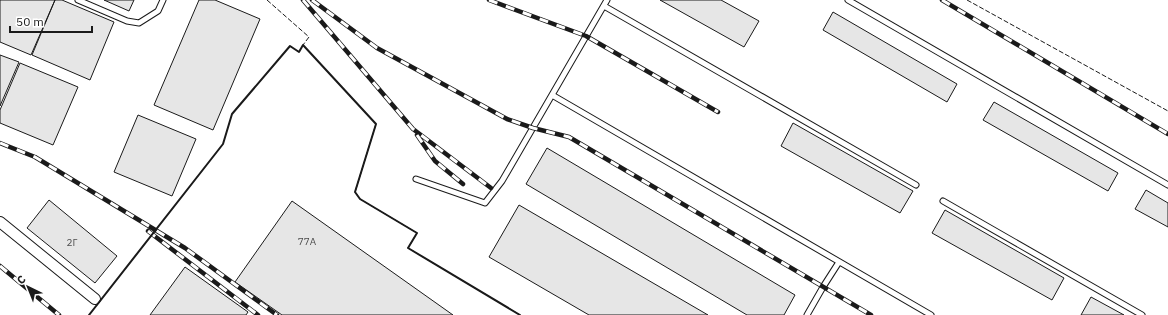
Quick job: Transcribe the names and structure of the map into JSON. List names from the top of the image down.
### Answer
{
  "house_numbers": ["77А", "2Г"],
  "scale_bar": "50 m",
  "north": "top left"
}
